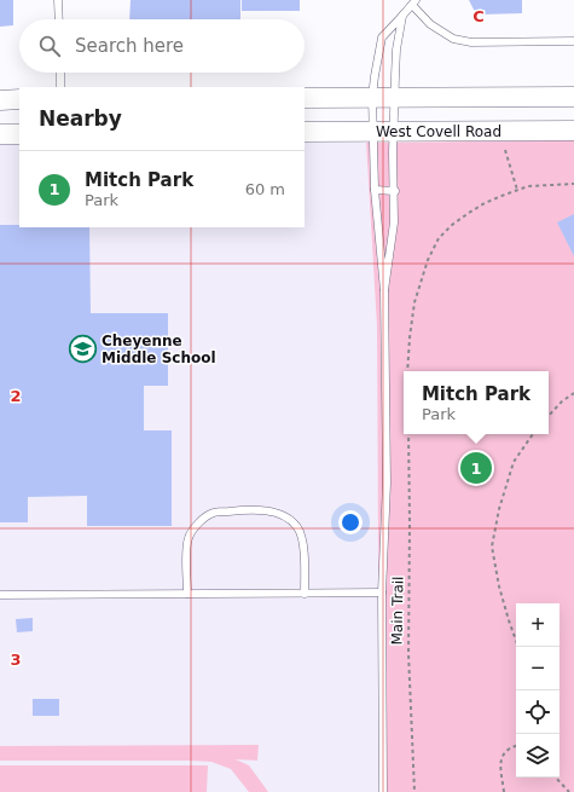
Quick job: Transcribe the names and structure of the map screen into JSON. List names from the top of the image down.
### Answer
{
  "streets": {
    "street": ["West Covell Road"],
    "path": ["Main Trail"]
  },
  "places": {
    "school or university": ["Cheyenne Middle School"]
  },
  "page": {
    "search": "Search here",
    "heading": "Nearby",
    "list": [
      {
        "mark": "1",
        "name": "Mitch Park",
        "note": "Park",
        "value": "60 m"
      }
    ],
    "popup": ["Mitch Park", "Park"],
    "pins": "1",
    "map_buttons": ["+", "−"]
  },
  "grid": {
    "columns": ["C"],
    "rows": ["2", "3"]
  }
}
